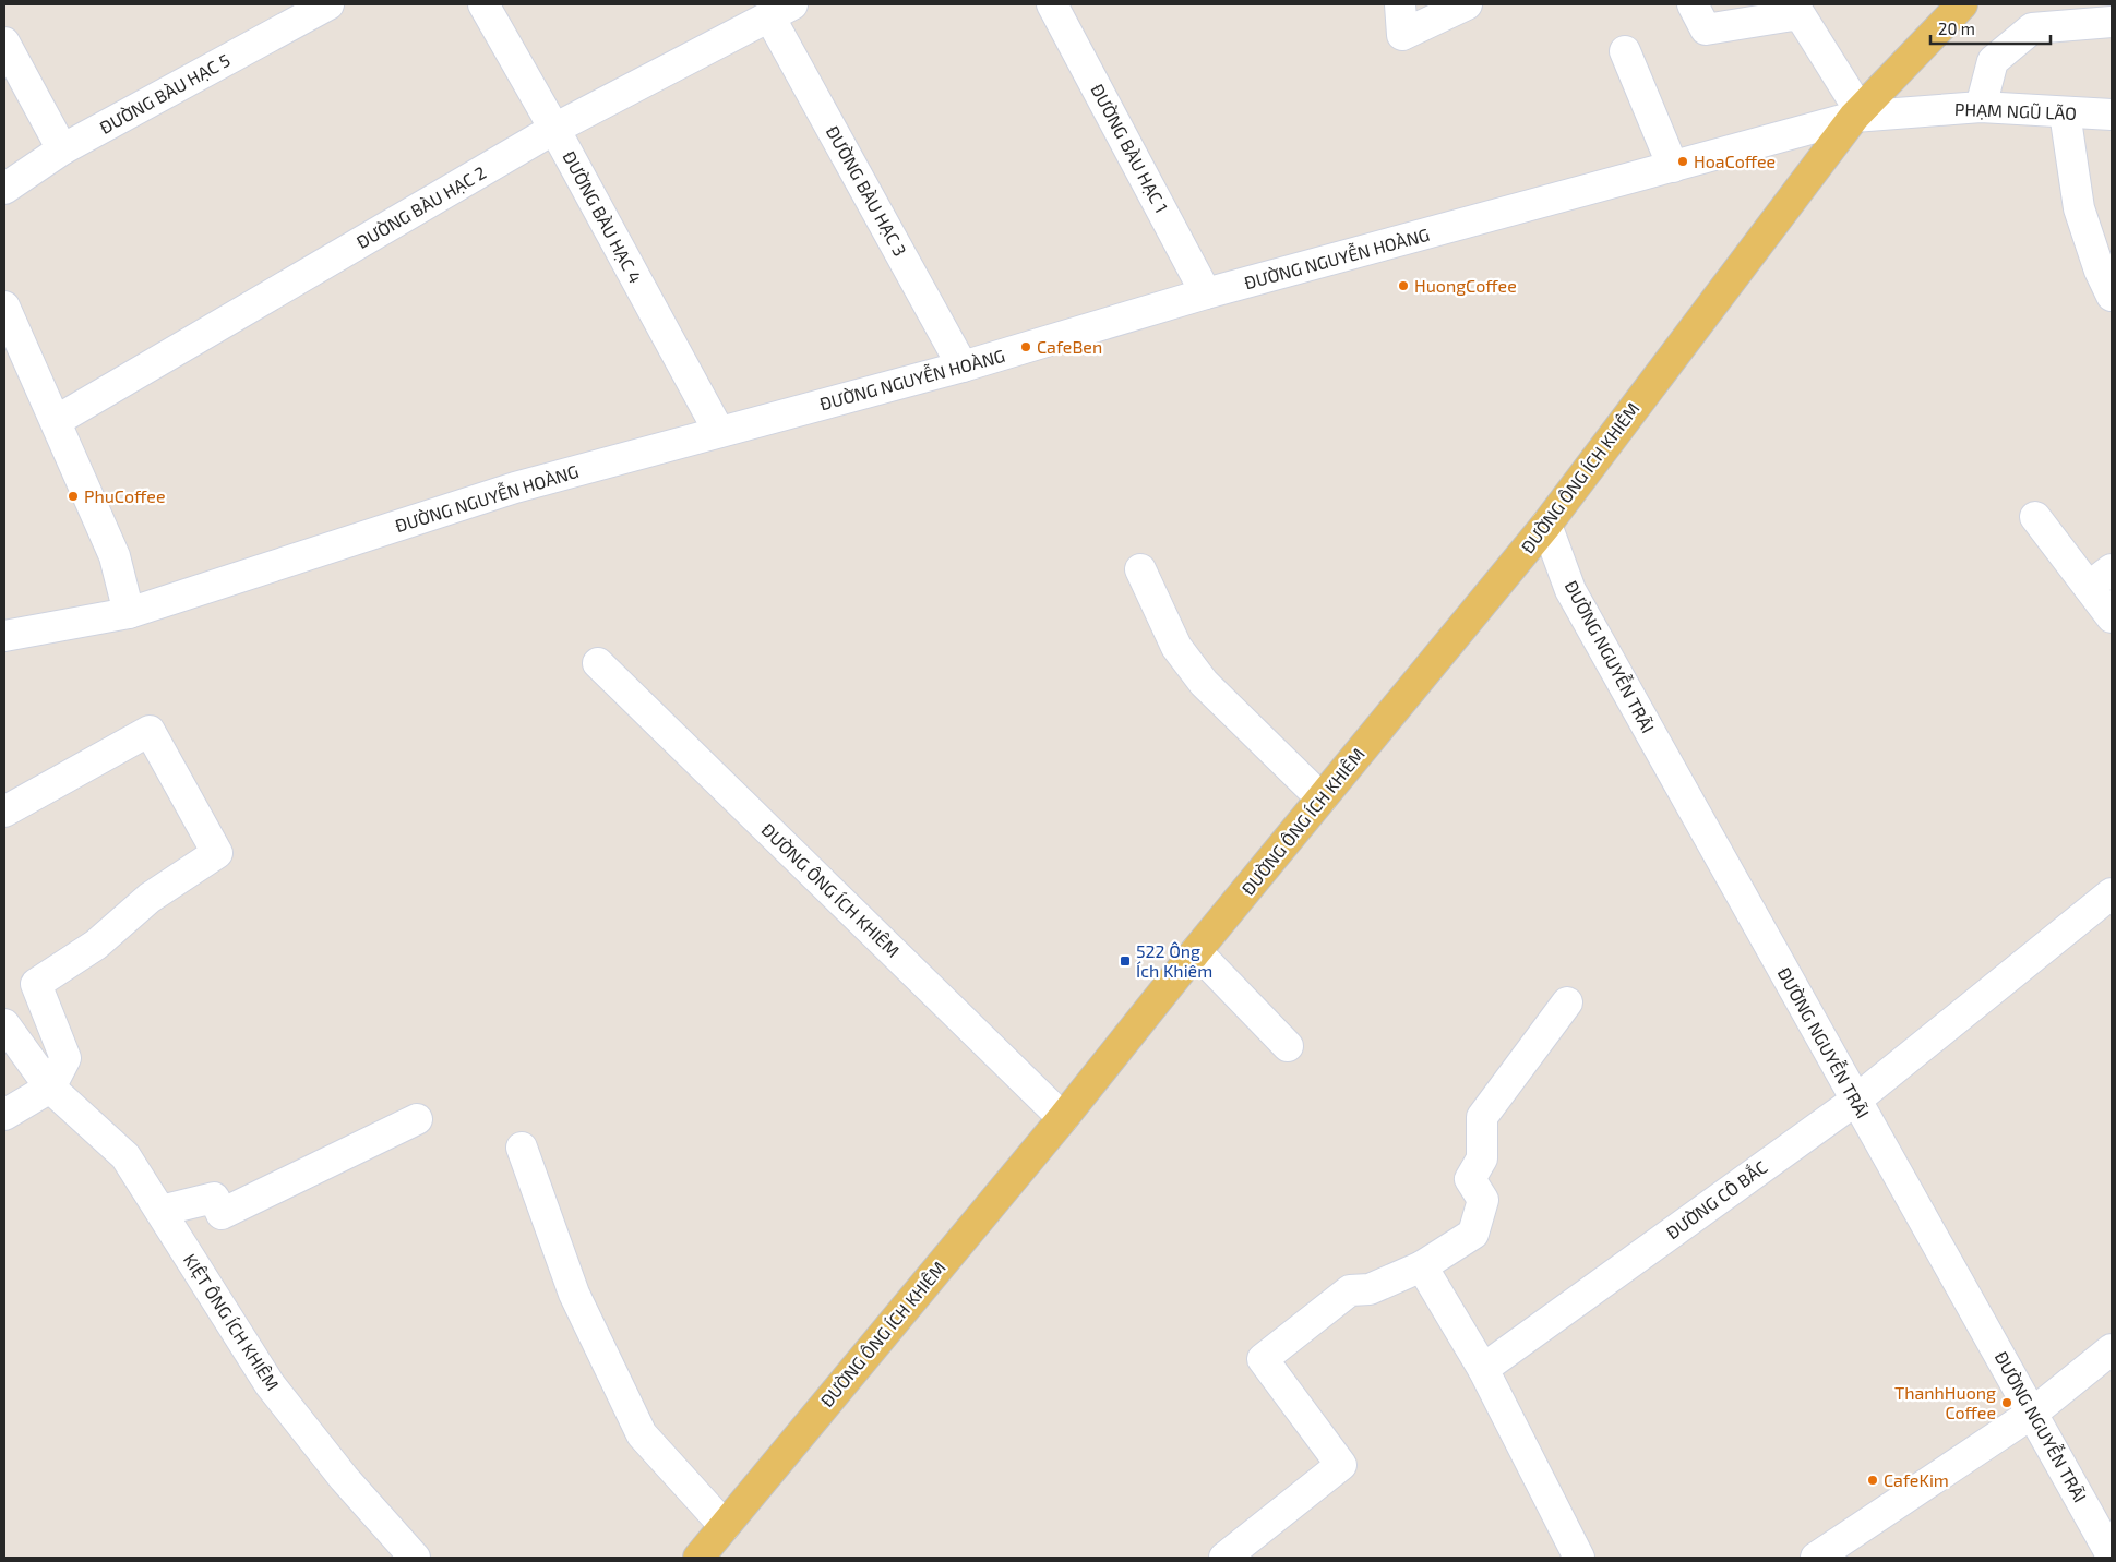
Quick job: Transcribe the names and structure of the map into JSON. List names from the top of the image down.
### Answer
{
  "streets": {
    "main road": ["ĐƯỜNG ÔNG ÍCH KHIÊM"],
    "street": [
      "ĐƯỜNG BÀU HẠC 5",
      "PHẠM NGŨ LÃO",
      "ĐƯỜNG BÀU HẠC 1",
      "ĐƯỜNG BÀU HẠC 3",
      "ĐƯỜNG BÀU HẠC 2",
      "ĐƯỜNG BÀU HẠC 4",
      "ĐƯỜNG NGUYỄN HOÀNG",
      "ĐƯỜNG NGUYỄN TRÃI",
      "ĐƯỜNG CÔ BẮC",
      "KIỆT ÔNG ÍCH KHIÊM"
    ]
  },
  "crossings": [
    ["PHẠM NGŨ LÃO", "ĐƯỜNG NGUYỄN HOÀNG"],
    ["PHẠM NGŨ LÃO", "ĐƯỜNG ÔNG ÍCH KHIÊM"],
    ["ĐƯỜNG BÀU HẠC 1", "ĐƯỜNG NGUYỄN HOÀNG"],
    ["ĐƯỜNG BÀU HẠC 3", "ĐƯỜNG BÀU HẠC 2"],
    ["ĐƯỜNG BÀU HẠC 3", "ĐƯỜNG NGUYỄN HOÀNG"],
    ["ĐƯỜNG BÀU HẠC 2", "ĐƯỜNG BÀU HẠC 4"],
    ["ĐƯỜNG BÀU HẠC 4", "ĐƯỜNG NGUYỄN HOÀNG"],
    ["ĐƯỜNG NGUYỄN HOÀNG", "ĐƯỜNG ÔNG ÍCH KHIÊM"],
    ["ĐƯỜNG ÔNG ÍCH KHIÊM", "ĐƯỜNG NGUYỄN TRÃI"],
    ["ĐƯỜNG NGUYỄN TRÃI", "ĐƯỜNG CÔ BẮC"]
  ],
  "places": {
    "other": [
      "HoaCoffee",
      "HuongCoffee",
      "CafeBen",
      "PhuCoffee",
      "ThanhHuong Coffee",
      "CafeKim"
    ],
    "transit": ["522 Ông Ích Khiêm"]
  },
  "scale_bar": "20 m"
}
